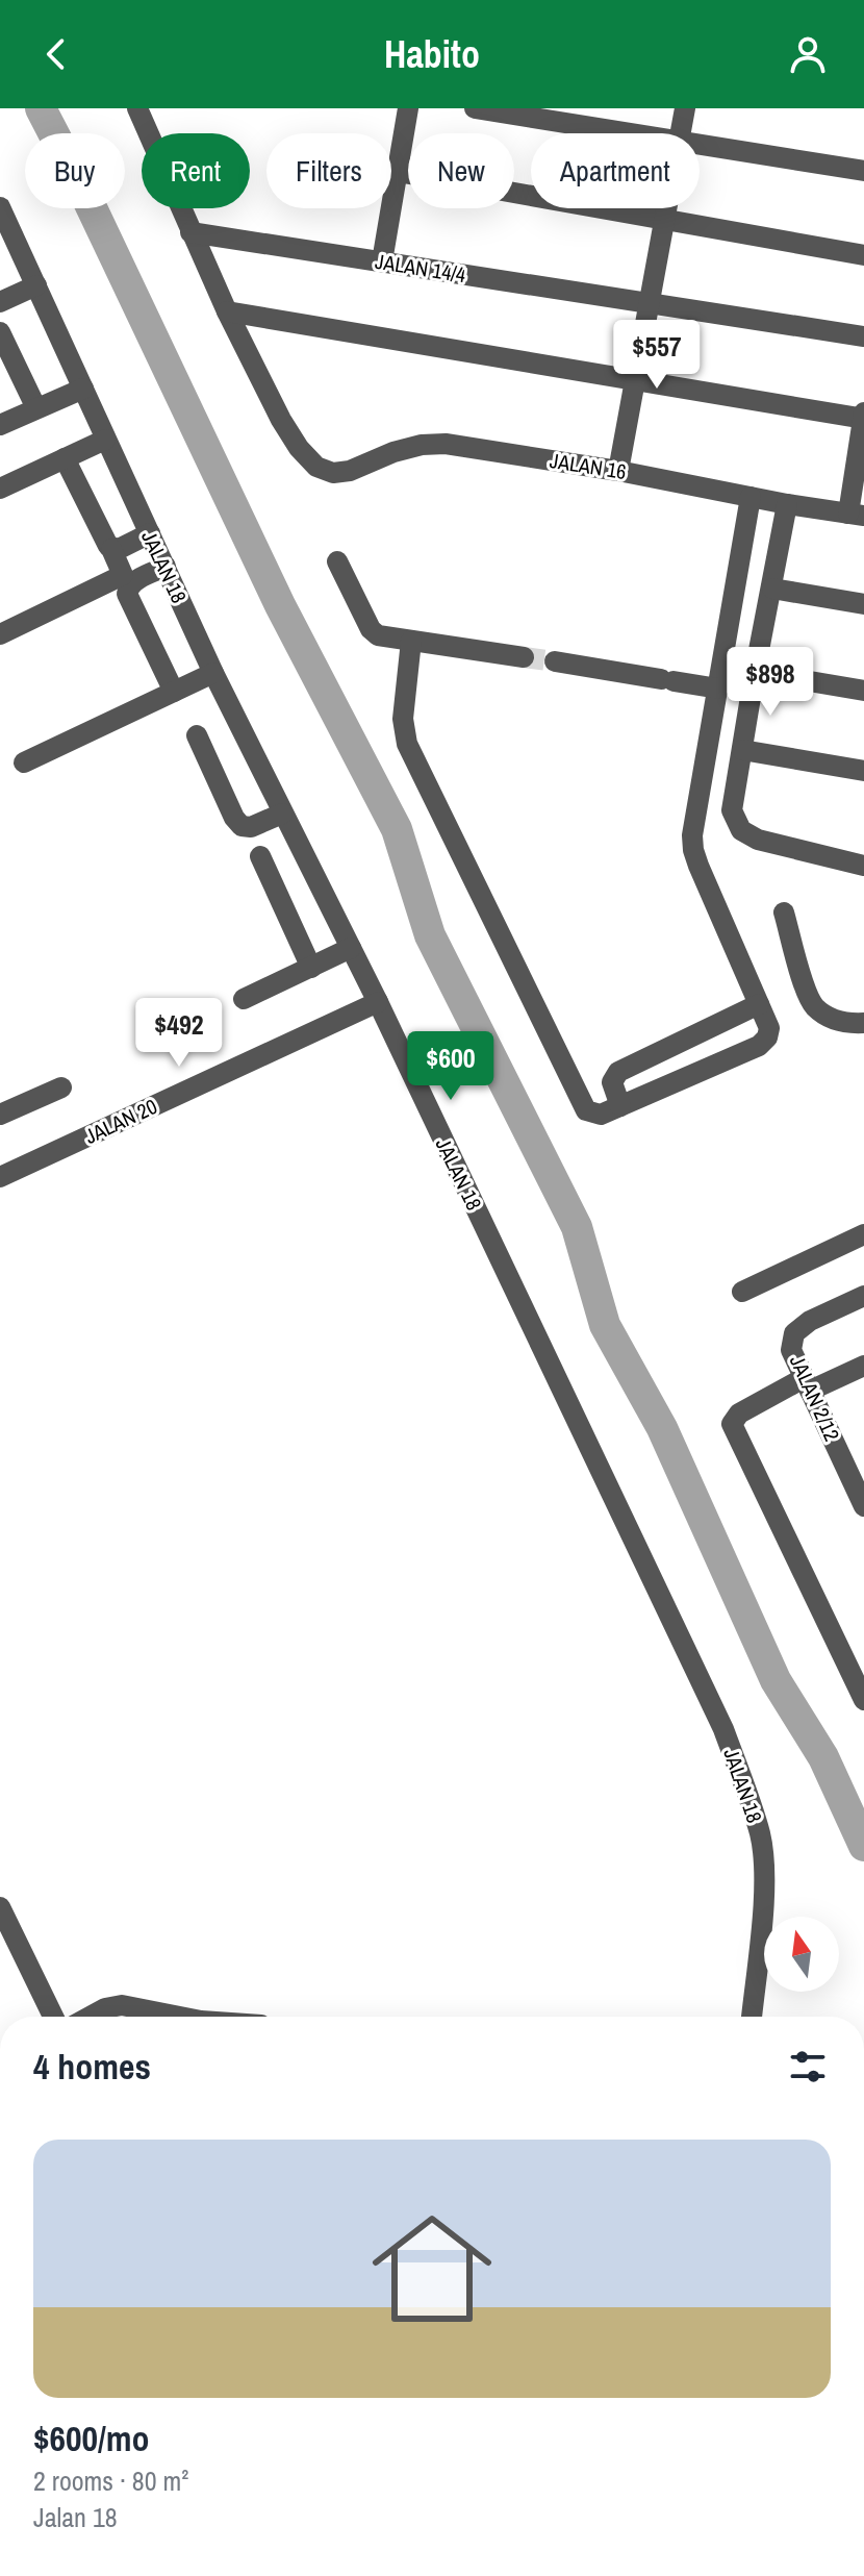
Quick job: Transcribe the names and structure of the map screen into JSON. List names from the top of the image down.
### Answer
{
  "streets": {
    "street": [
      "JALAN 14/4",
      "JALAN 16",
      "JALAN 18",
      "JALAN 20",
      "JALAN 2/12"
    ]
  },
  "crossings": [
    ["JALAN 18", "JALAN 20"]
  ],
  "north": "top",
  "page": {
    "header": "Habito",
    "chip": [
      "Buy",
      "Rent",
      "Filters",
      "New",
      "Apartment"
    ],
    "price": [
      "$557",
      "$898",
      "$492",
      "$600"
    ],
    "heading": "4 homes",
    "list": [
      {
        "name": "$600/mo",
        "note": "2 rooms · 80 m² · Jalan 18"
      }
    ]
  }
}
